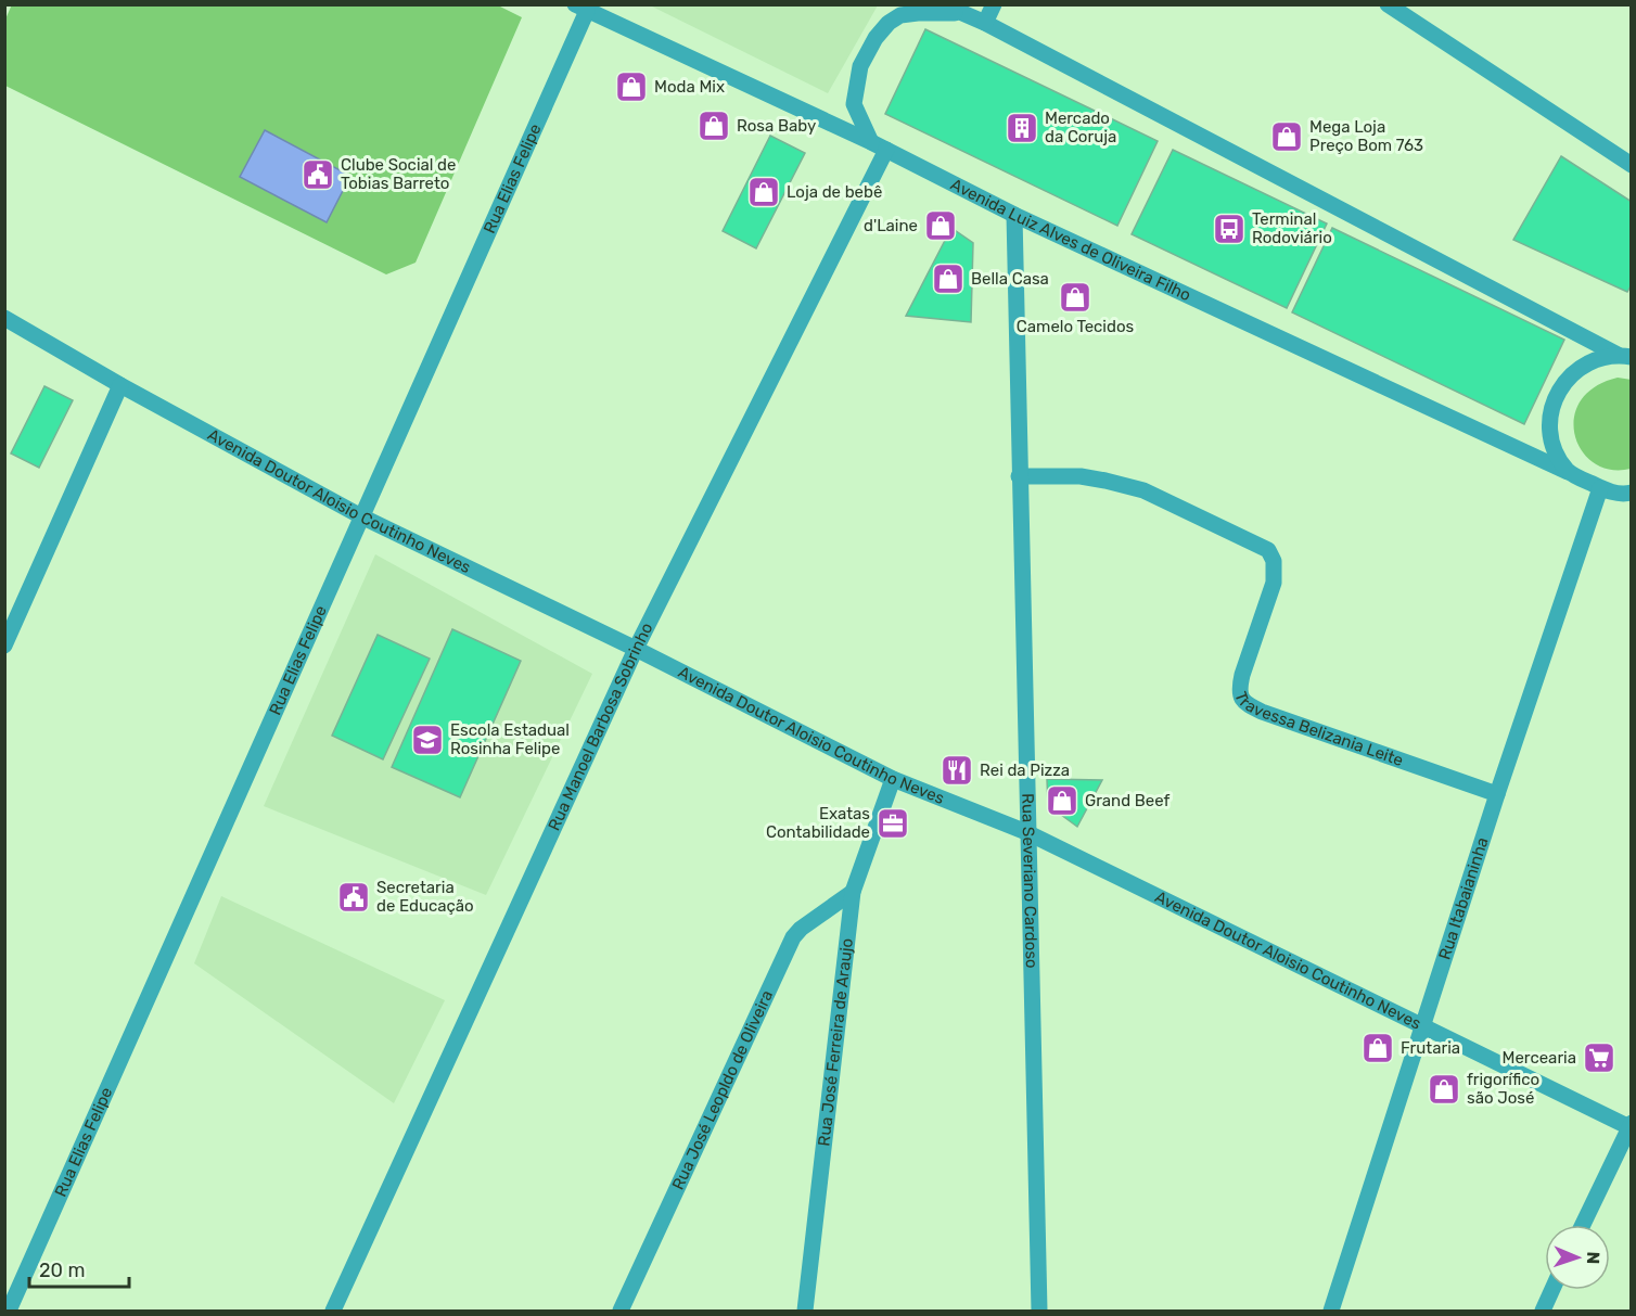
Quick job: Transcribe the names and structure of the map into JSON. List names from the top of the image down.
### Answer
{
  "streets": {
    "street": [
      "Rua Elias Felipe",
      "Avenida Luiz Alves de Oliveira Filho",
      "Avenida Doutor Aloisio Coutinho Neves",
      "Travessa Belizania Leite",
      "Rua Manoel Barbosa Sobrinho",
      "Rua Severiano Cardoso",
      "Rua Itabaianinha",
      "Rua José Ferreira de Araujo",
      "Rua José Leopldo de Oliveira"
    ]
  },
  "crossings": [
    ["Rua Elias Felipe", "Avenida Luiz Alves de Oliveira Filho"],
    ["Rua Elias Felipe", "Avenida Doutor Aloisio Coutinho Neves"],
    ["Avenida Luiz Alves de Oliveira Filho", "Rua Manoel Barbosa Sobrinho"],
    ["Avenida Luiz Alves de Oliveira Filho", "Rua Severiano Cardoso"],
    ["Avenida Luiz Alves de Oliveira Filho", "Rua Itabaianinha"],
    ["Avenida Doutor Aloisio Coutinho Neves", "Rua Manoel Barbosa Sobrinho"],
    ["Avenida Doutor Aloisio Coutinho Neves", "Rua Severiano Cardoso"],
    ["Avenida Doutor Aloisio Coutinho Neves", "Rua Itabaianinha"],
    ["Avenida Doutor Aloisio Coutinho Neves", "Rua José Ferreira de Araujo"],
    ["Travessa Belizania Leite", "Rua Severiano Cardoso"],
    ["Travessa Belizania Leite", "Rua Itabaianinha"],
    ["Rua José Ferreira de Araujo", "Rua José Leopldo de Oliveira"]
  ],
  "places": {
    "shop": [
      "Moda Mix",
      "Rosa Baby",
      "Mega Loja Preço Bom 763",
      "Loja de bebê",
      "d'Laine",
      "Bella Casa",
      "Camelo Tecidos",
      "Grand Beef",
      "Frutaria",
      "frigorífico são José"
    ],
    "building": ["Mercado da Coruja"],
    "public building": ["Clube Social de Tobias Barreto", "Secretaria de Educação"],
    "bus stop": ["Terminal Rodoviário"],
    "school or university": ["Escola Estadual Rosinha Felipe"],
    "restaurant": ["Rei da Pizza"],
    "office": ["Exatas Contabilidade"],
    "supermarket": ["Mercearia"]
  },
  "scale_bar": "20 m",
  "north": "right"
}
